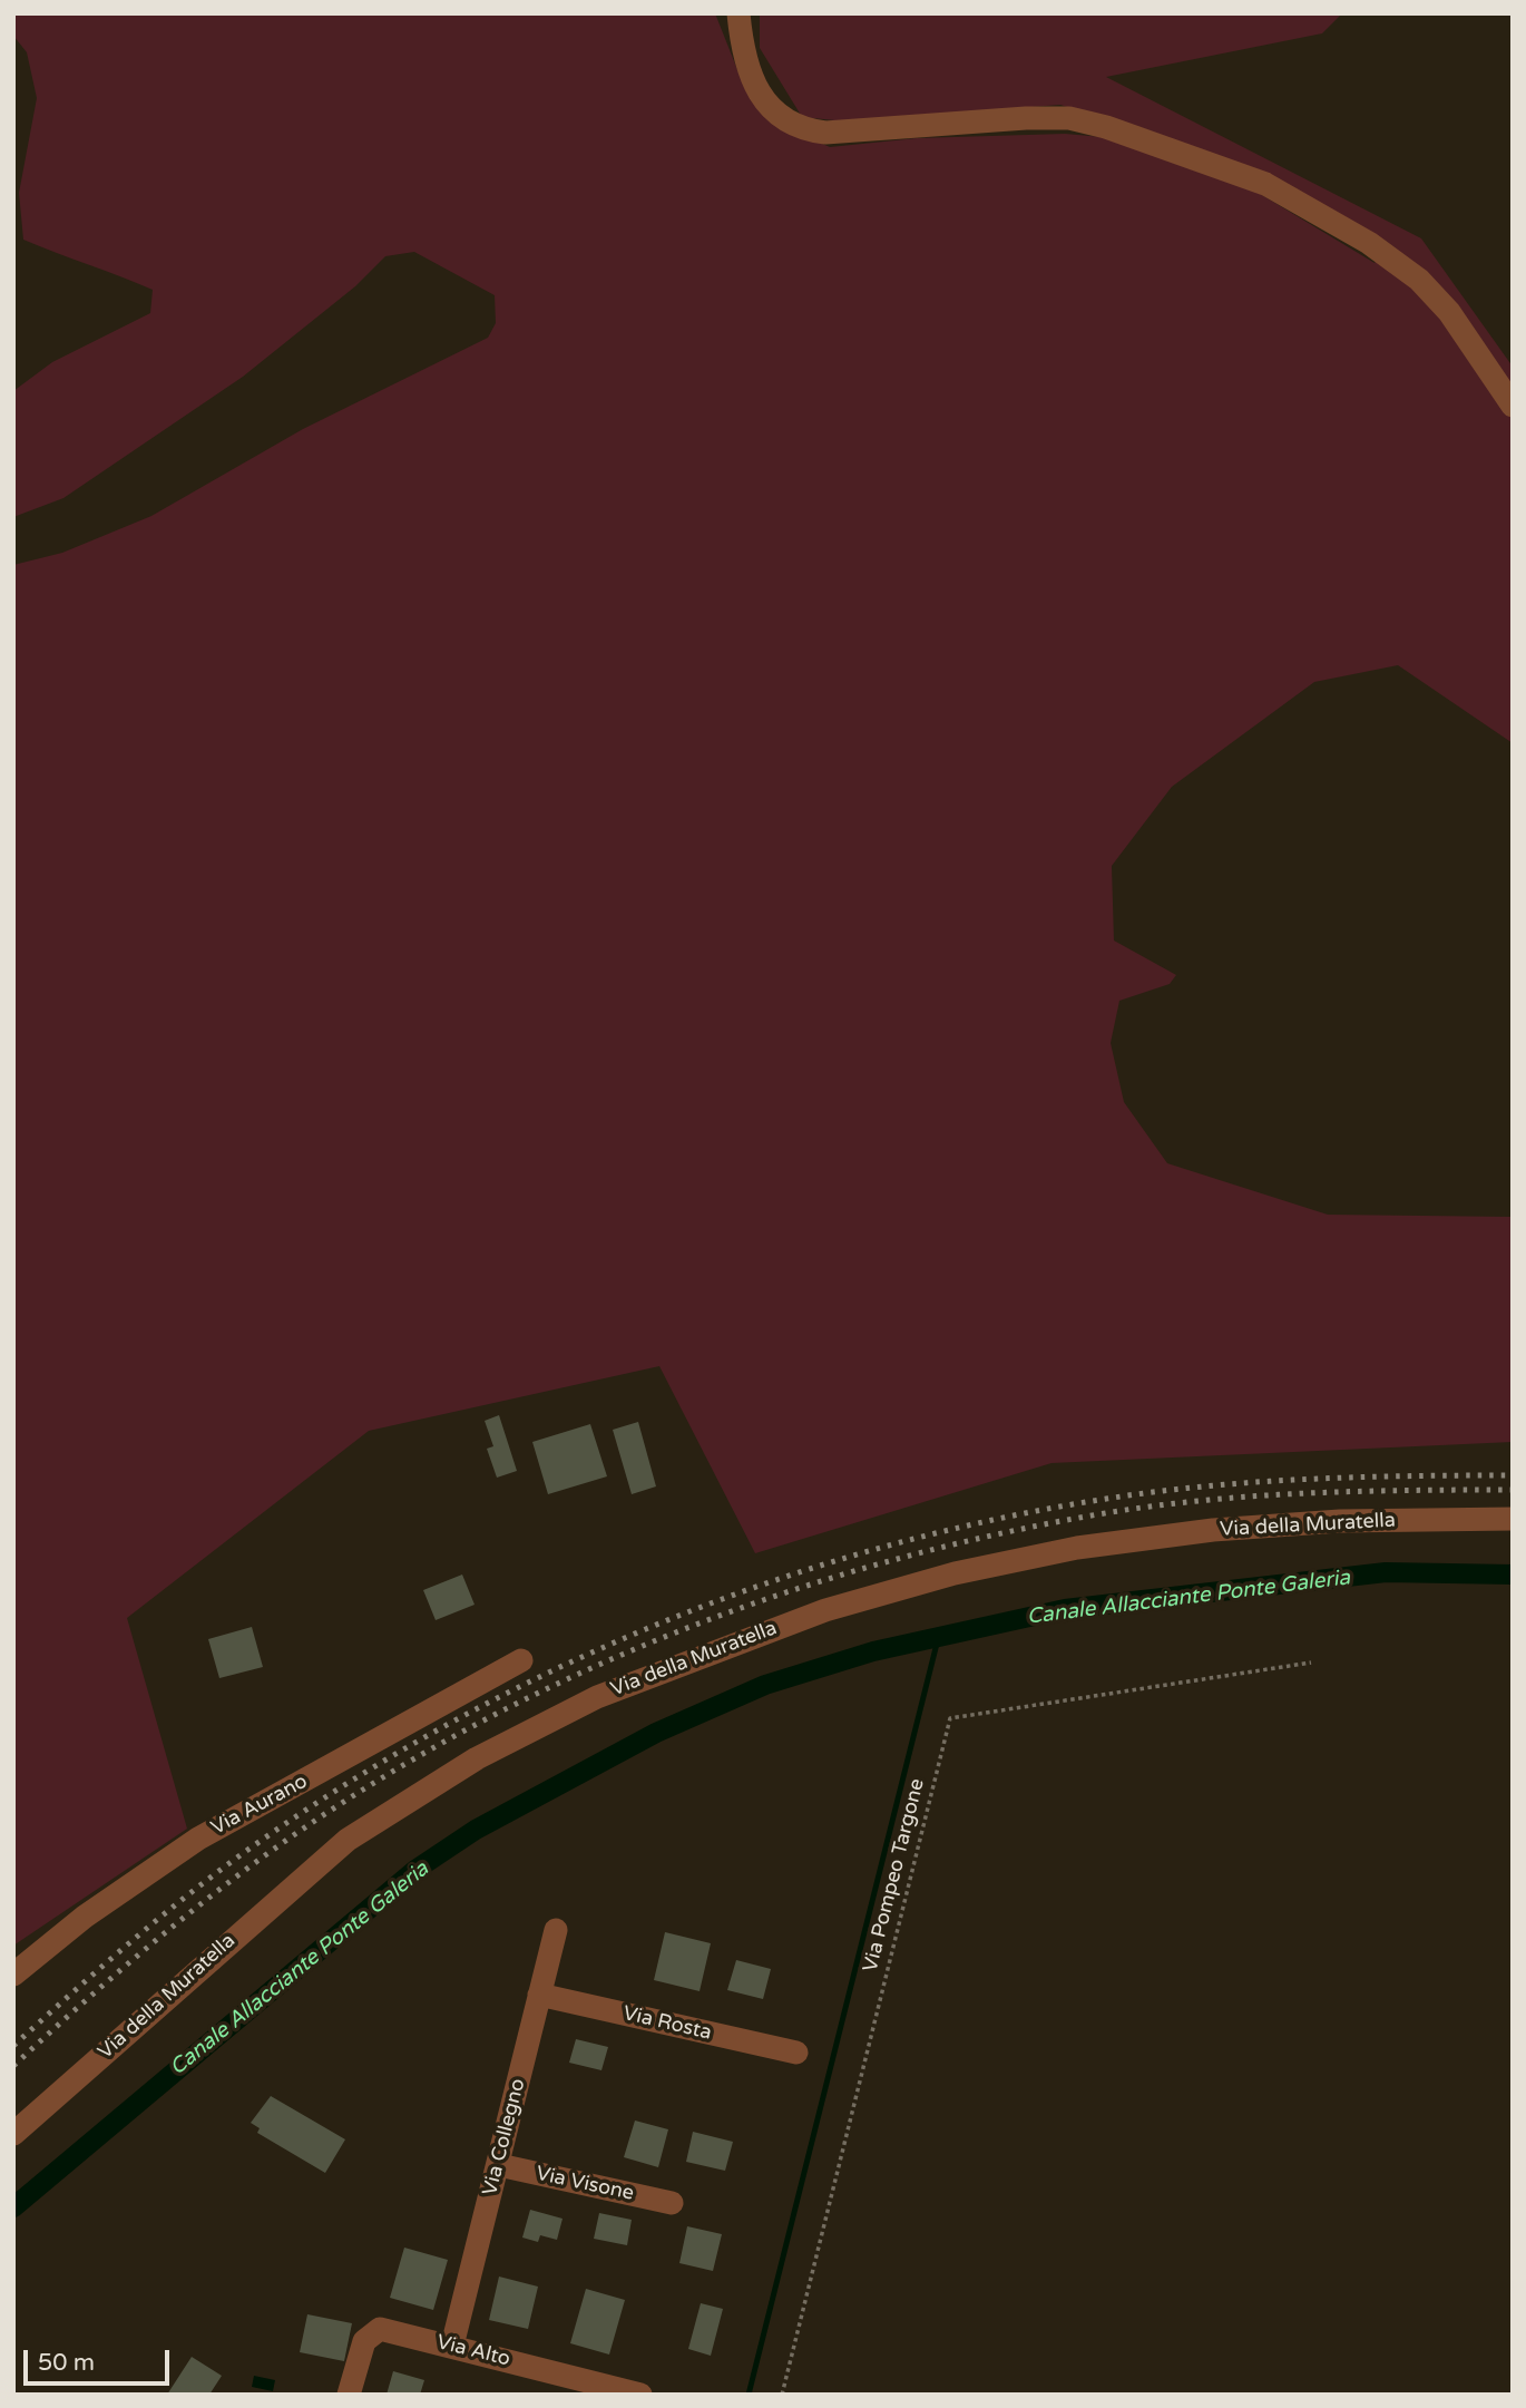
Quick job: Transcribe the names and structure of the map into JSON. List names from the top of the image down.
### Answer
{
  "streets": {
    "street": [
      "Via della Muratella",
      "Via Aurano",
      "Via Rosta",
      "Via Collegno",
      "Via Visone",
      "Via Alto"
    ],
    "path": ["Via Pompeo Targone"]
  },
  "crossings": [
    ["Via Rosta", "Via Collegno"],
    ["Via Collegno", "Via Visone"],
    ["Via Collegno", "Via Alto"]
  ],
  "water": ["Canale Allacciante Ponte Galeria"],
  "scale_bar": "50 m"
}
